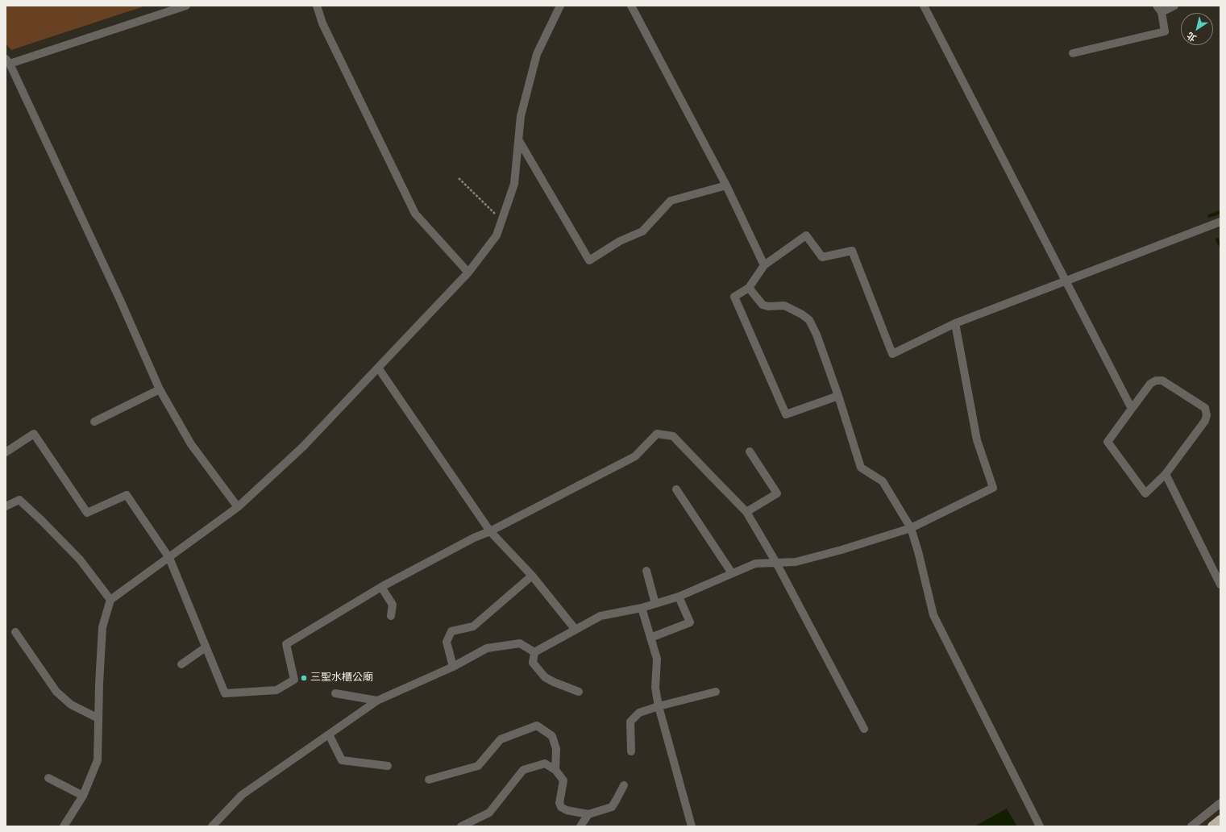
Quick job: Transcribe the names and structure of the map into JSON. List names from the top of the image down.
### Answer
{
  "places": ["三聖水櫃公廟"],
  "north": "bottom left"
}
